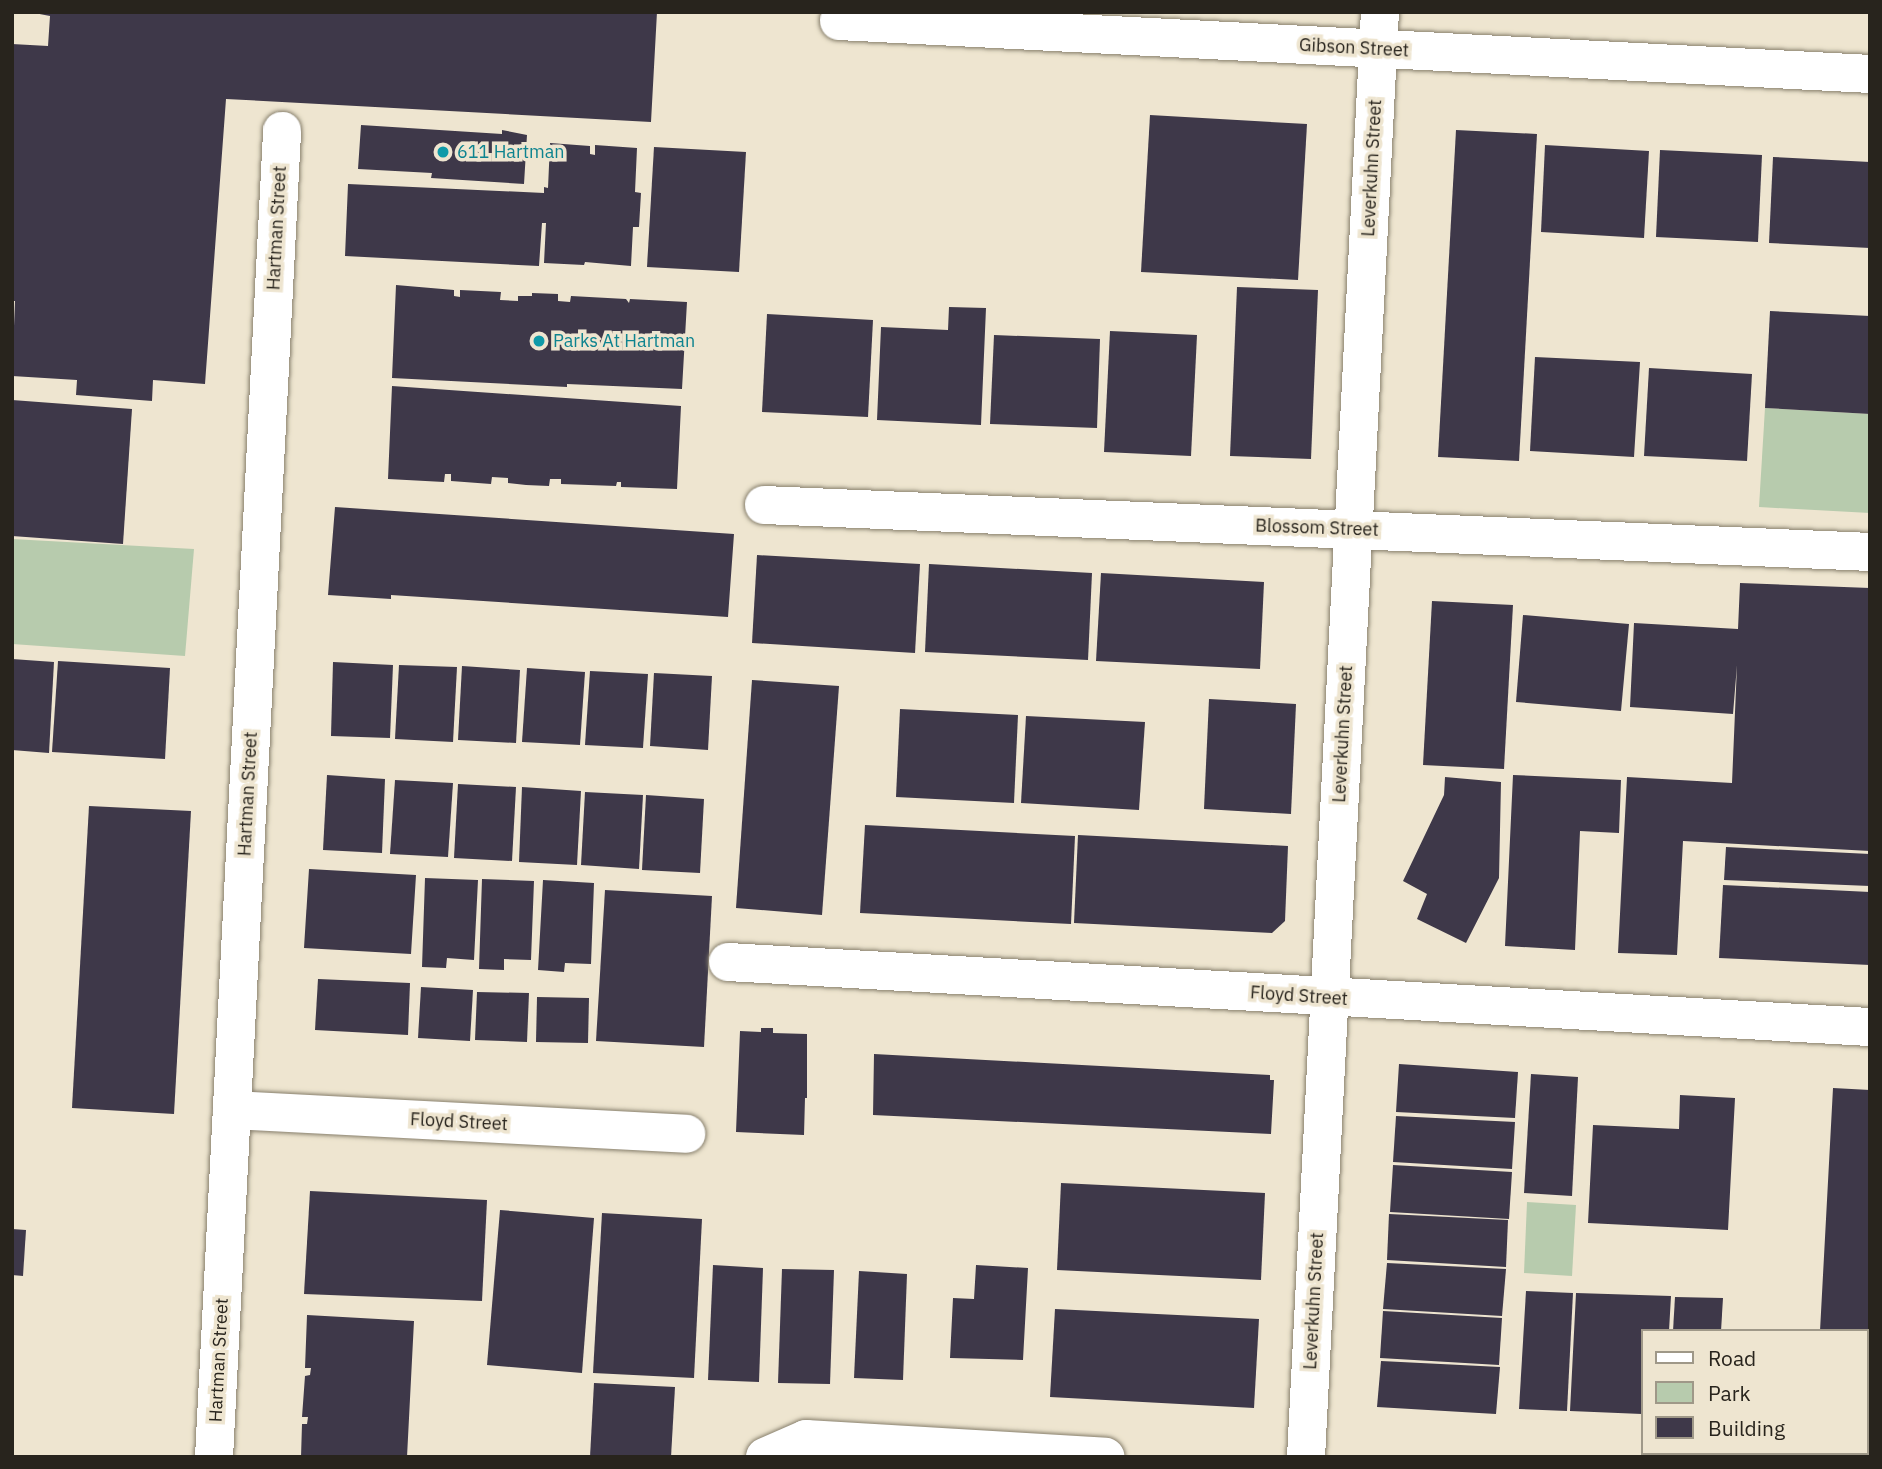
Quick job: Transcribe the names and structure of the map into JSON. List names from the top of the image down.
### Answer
{
  "streets": {
    "street": [
      "Gibson Street",
      "Leverkuhn Street",
      "Hartman Street",
      "Blossom Street",
      "Floyd Street"
    ]
  },
  "crossings": [
    ["Gibson Street", "Leverkuhn Street"],
    ["Leverkuhn Street", "Blossom Street"],
    ["Leverkuhn Street", "Floyd Street"],
    ["Hartman Street", "Floyd Street"]
  ],
  "places": ["611 Hartman", "Parks At Hartman"],
  "legend": ["Road", "Park", "Building"]
}
